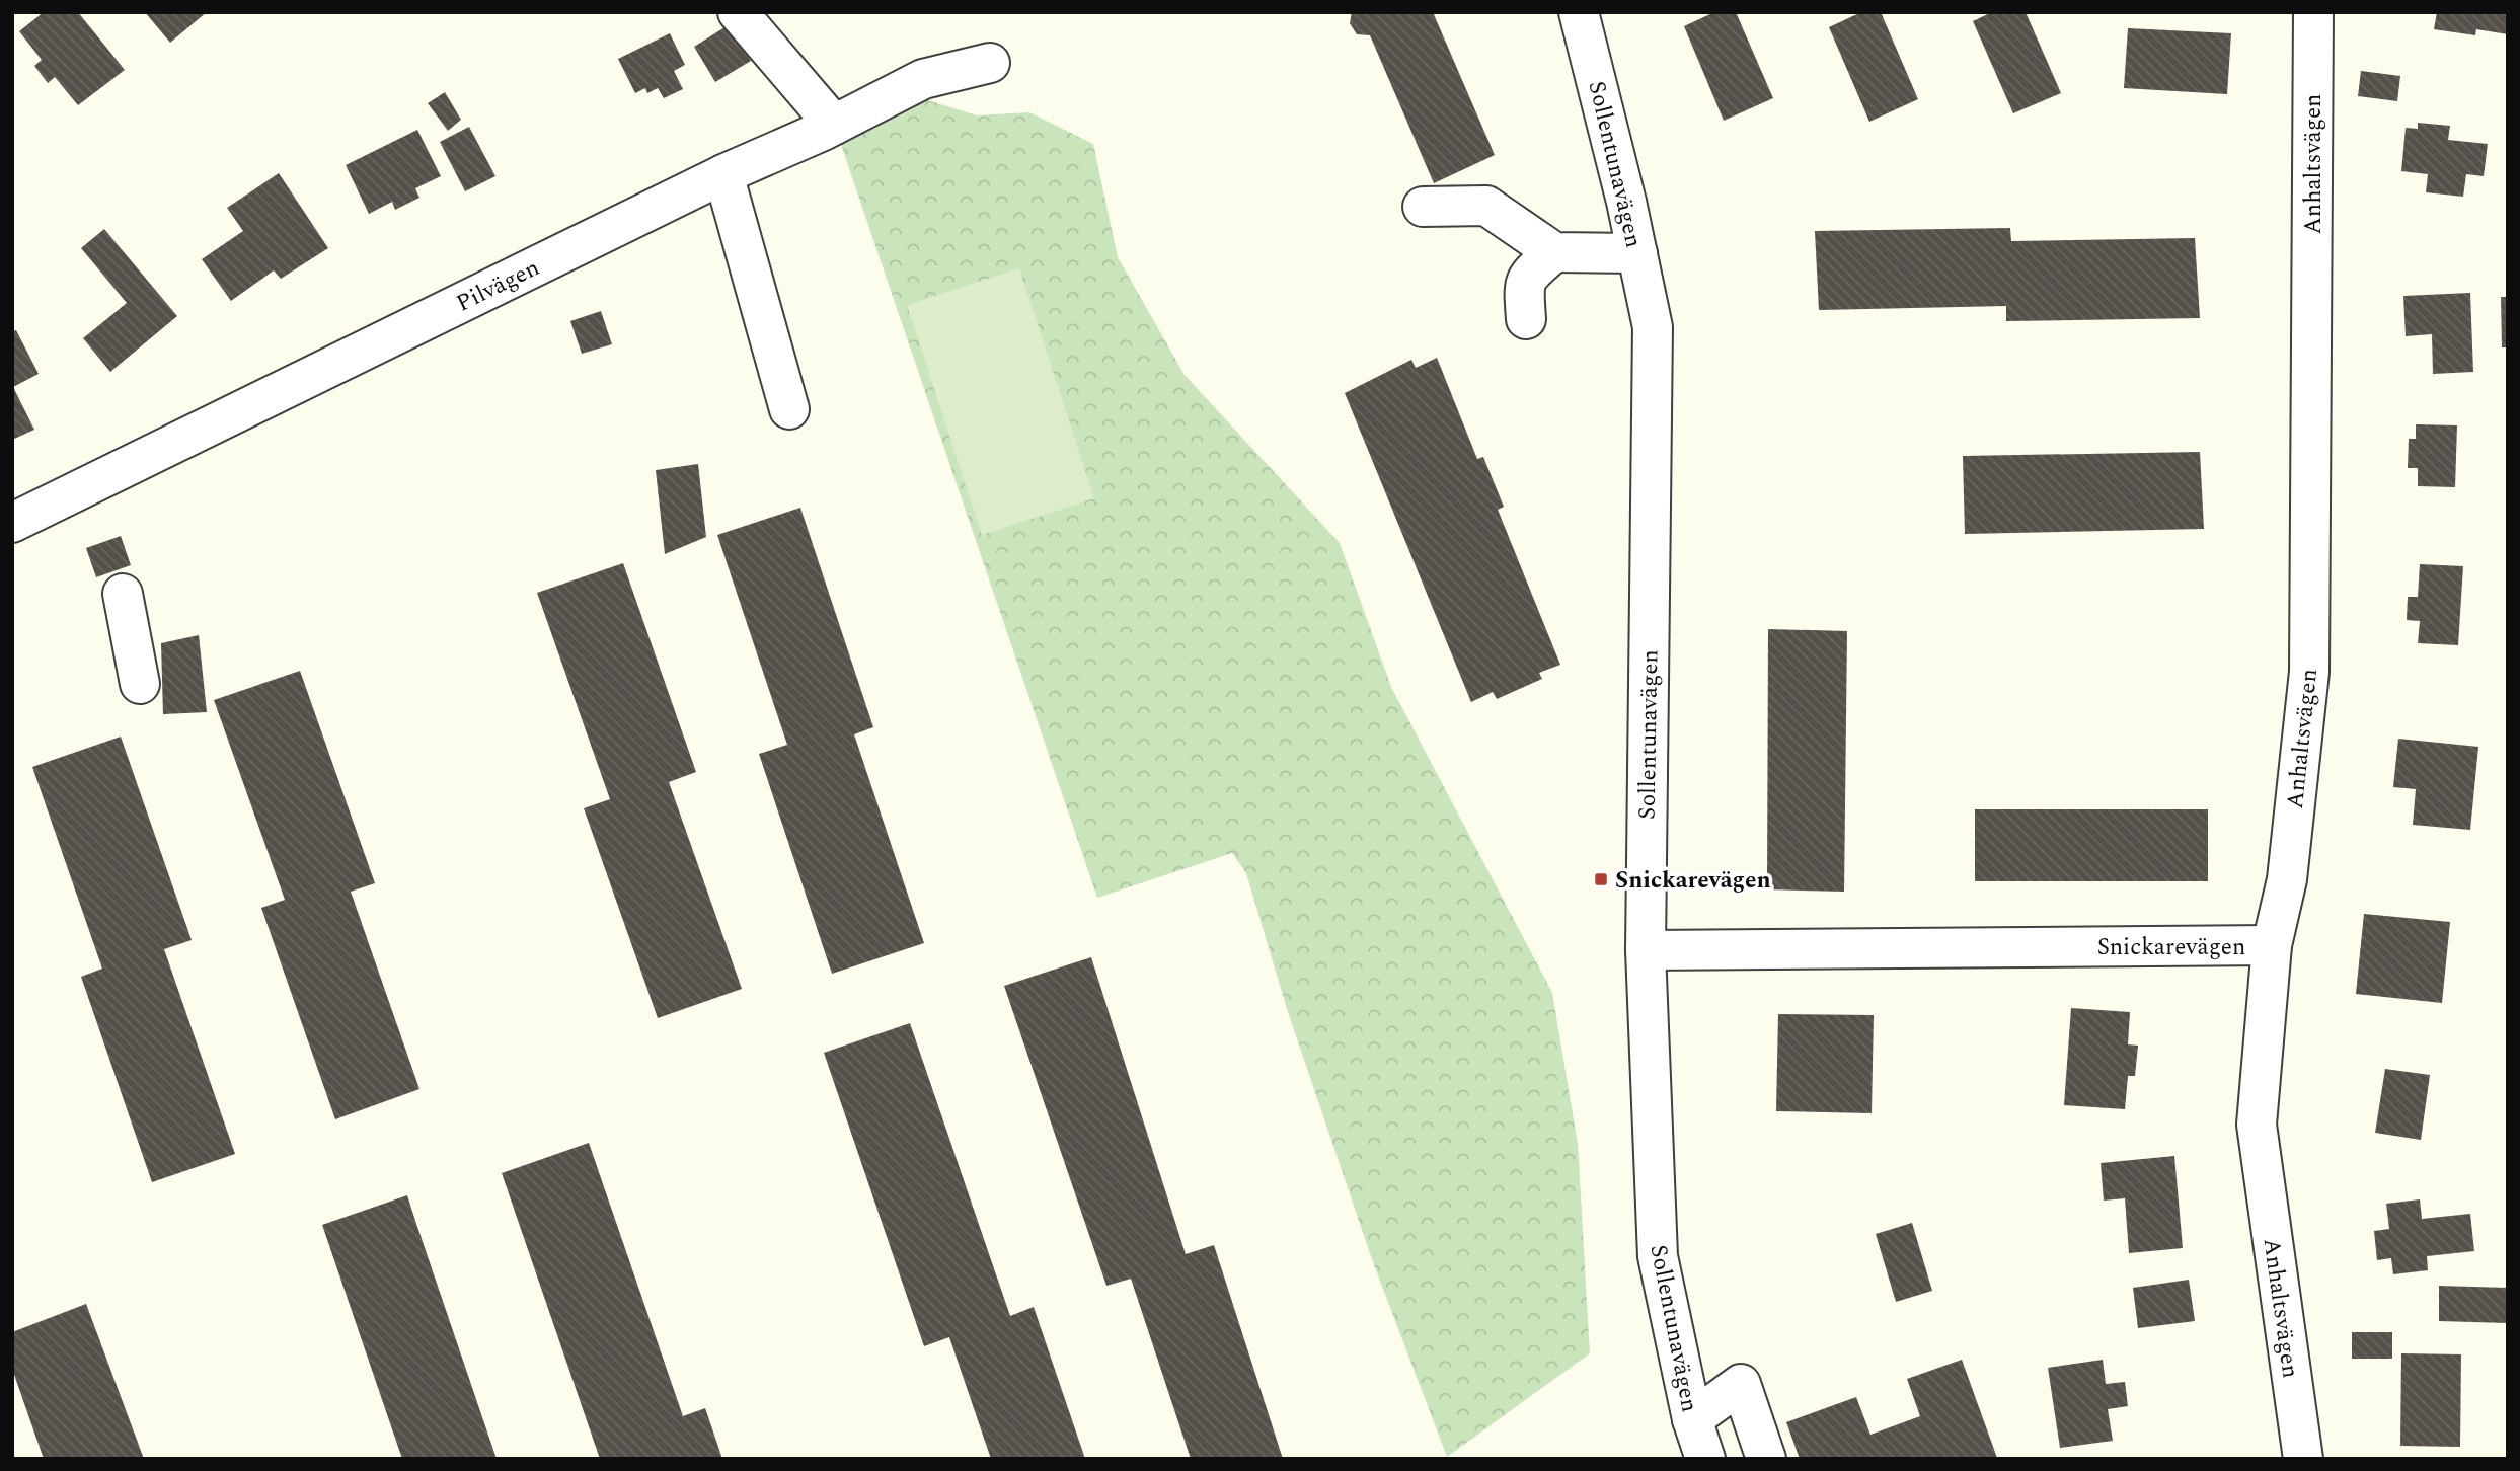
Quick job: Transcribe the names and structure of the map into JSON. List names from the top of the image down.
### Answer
{
  "streets": {
    "street": [
      "Sollentunavägen",
      "Anhaltsvägen",
      "Pilvägen",
      "Snickarevägen"
    ]
  },
  "crossings": [
    ["Sollentunavägen", "Snickarevägen"],
    ["Anhaltsvägen", "Snickarevägen"]
  ],
  "places": {
    "transit": ["Snickarevägen"]
  }
}
